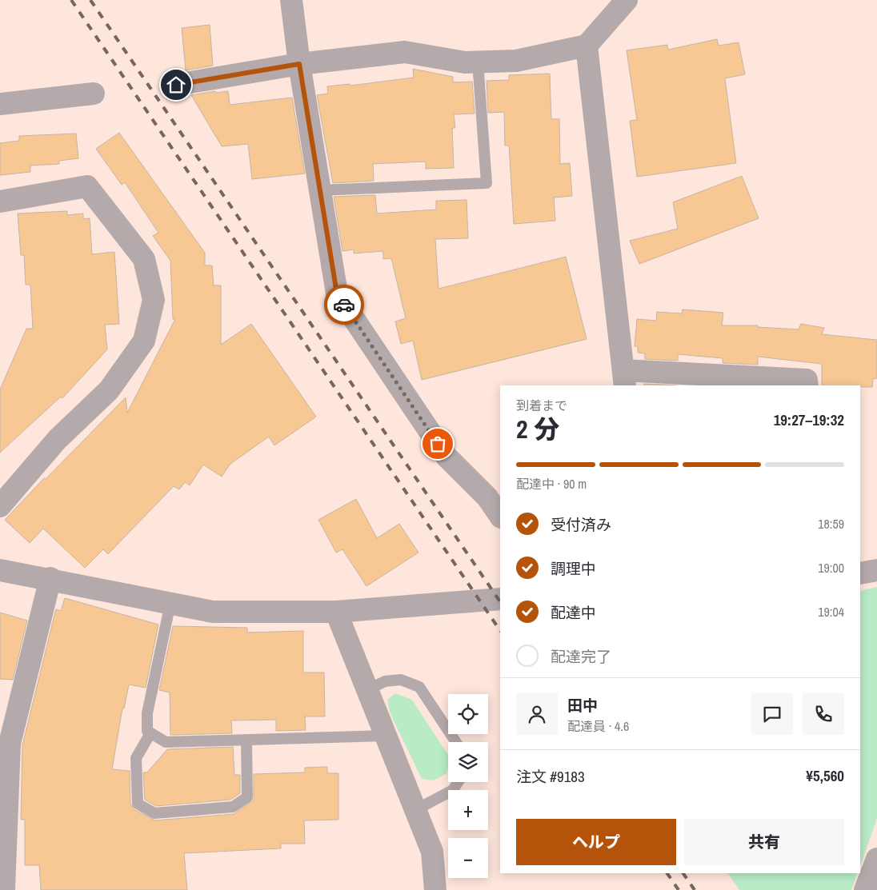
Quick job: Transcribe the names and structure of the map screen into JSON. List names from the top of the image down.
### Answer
{
  "page": {
    "heading": ["2 分", "到着まで", "19:27–19:32"],
    "panel": [
      "田中",
      "配達員 · 4.6",
      "注文 #9183",
      "¥5,560"
    ],
    "bar": "配達中 · 90 m",
    "list": [
      ["受付済み", "18:59"],
      ["調理中", "19:00"],
      ["配達中", "19:04"],
      "配達完了"
    ],
    "map_buttons": ["+", "−"],
    "buttons": ["ヘルプ", "共有"]
  }
}
